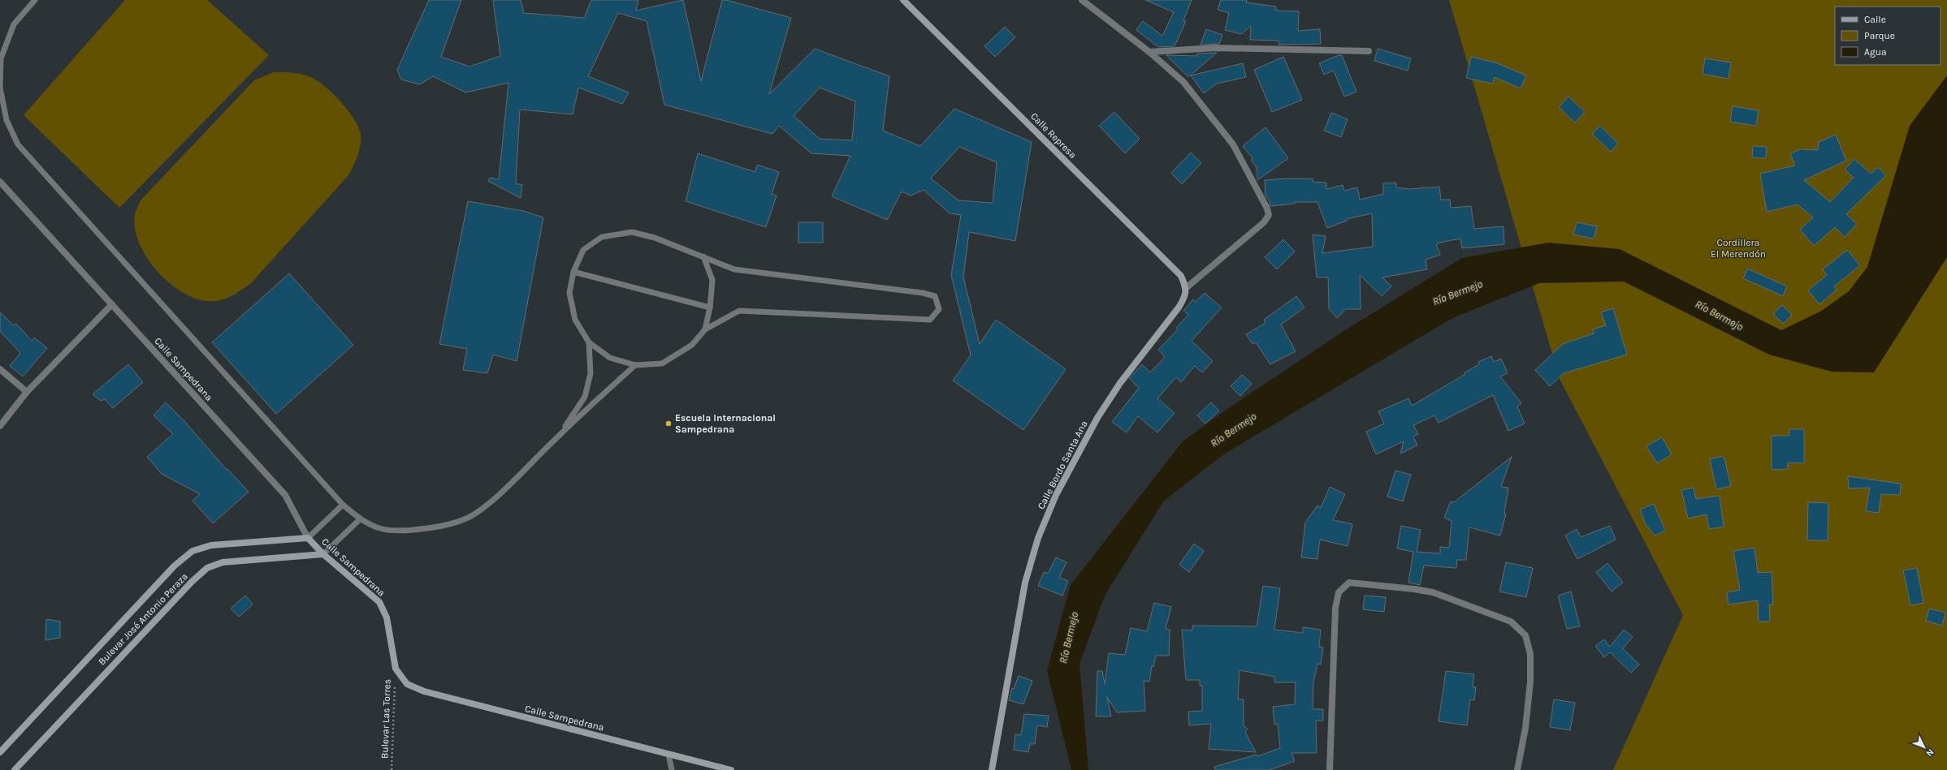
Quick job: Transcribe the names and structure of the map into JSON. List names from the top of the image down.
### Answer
{
  "streets": {
    "street": [
      "Calle Represa",
      "Calle Sampedrana",
      "Calle Bordo Santa Ana",
      "Bulevar José Antonio Peraza"
    ],
    "path": ["Bulevar Las Torres"]
  },
  "crossings": [
    ["Calle Represa", "Calle Bordo Santa Ana"],
    ["Calle Sampedrana", "Bulevar José Antonio Peraza"],
    ["Calle Sampedrana", "Bulevar Las Torres"]
  ],
  "water": ["Río Bermejo"],
  "parks": ["Cordillera El Merendón"],
  "places": ["Escuela Internacional Sampedrana"],
  "legend": ["Calle", "Parque", "Agua"],
  "north": "bottom right"
}
